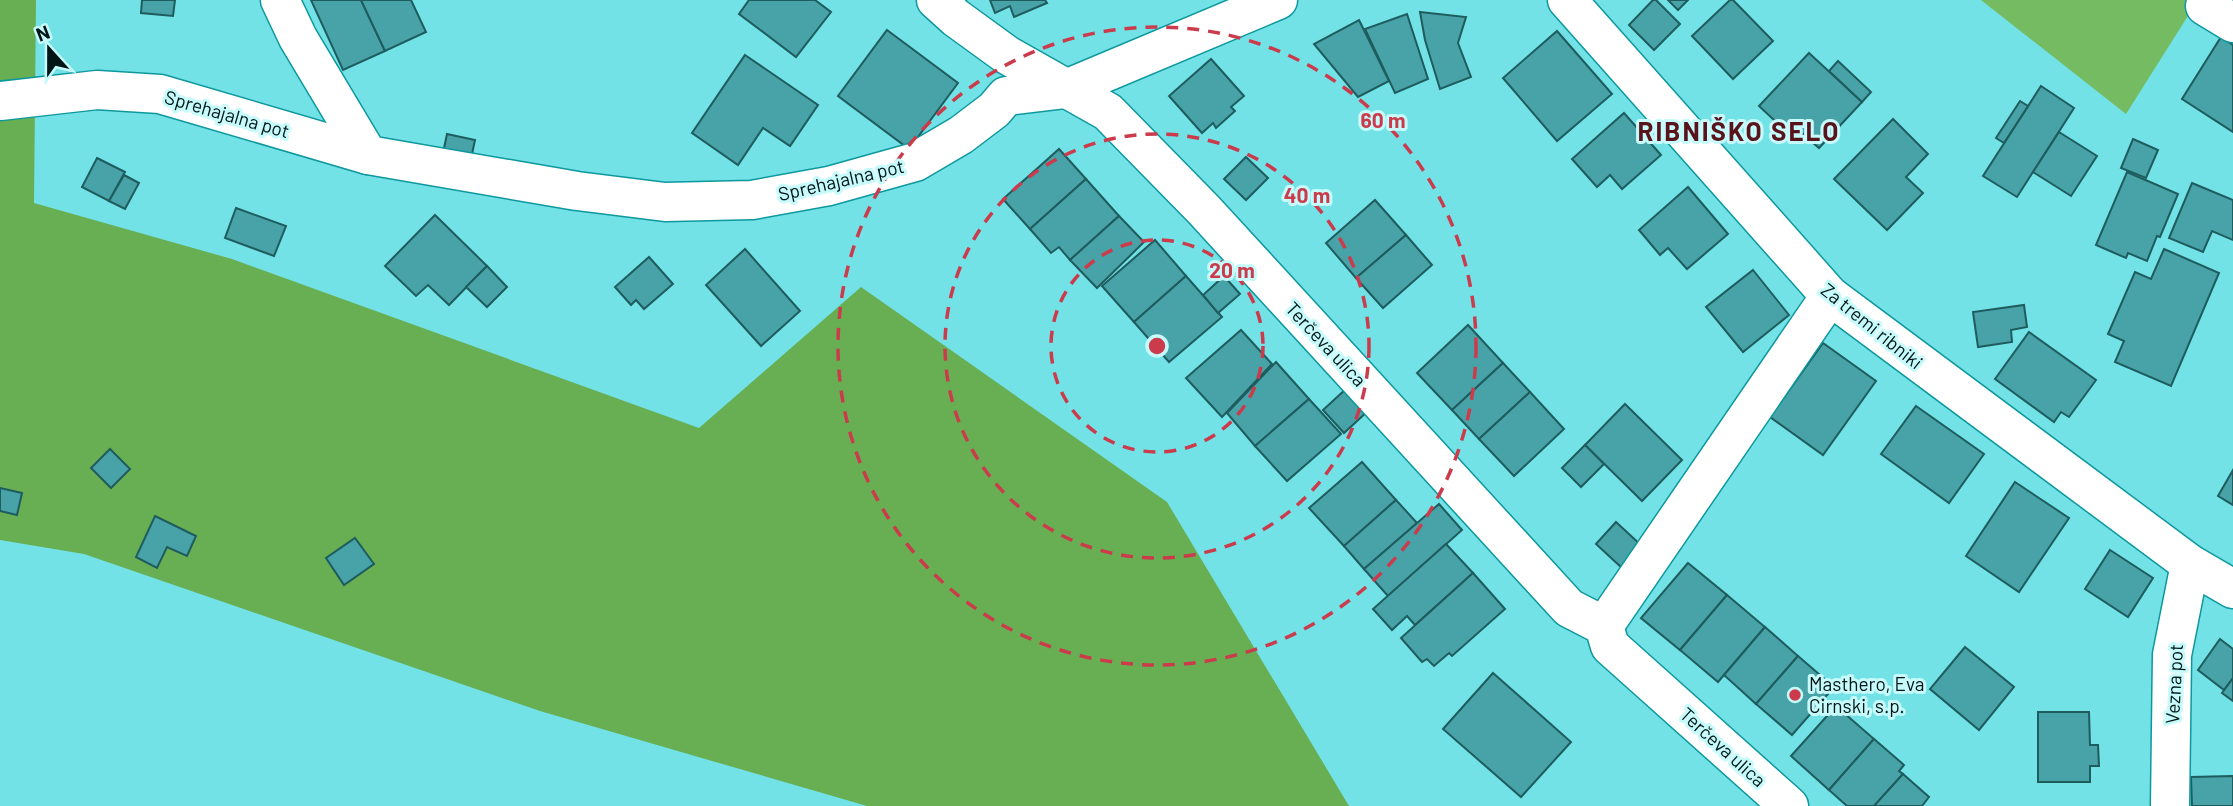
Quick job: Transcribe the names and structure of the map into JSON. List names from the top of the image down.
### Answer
{
  "streets": {
    "street": [
      "Sprehajalna pot",
      "Za tremi ribniki",
      "Terčeva ulica",
      "Vezna pot"
    ]
  },
  "crossings": [
    ["Za tremi ribniki", "Vezna pot"]
  ],
  "districts": ["RIBNIŠKO SELO"],
  "places": ["Masthero, Eva Cirnski, s.p."],
  "north": "top",
  "rings": ["60 m", "40 m", "20 m"]
}
